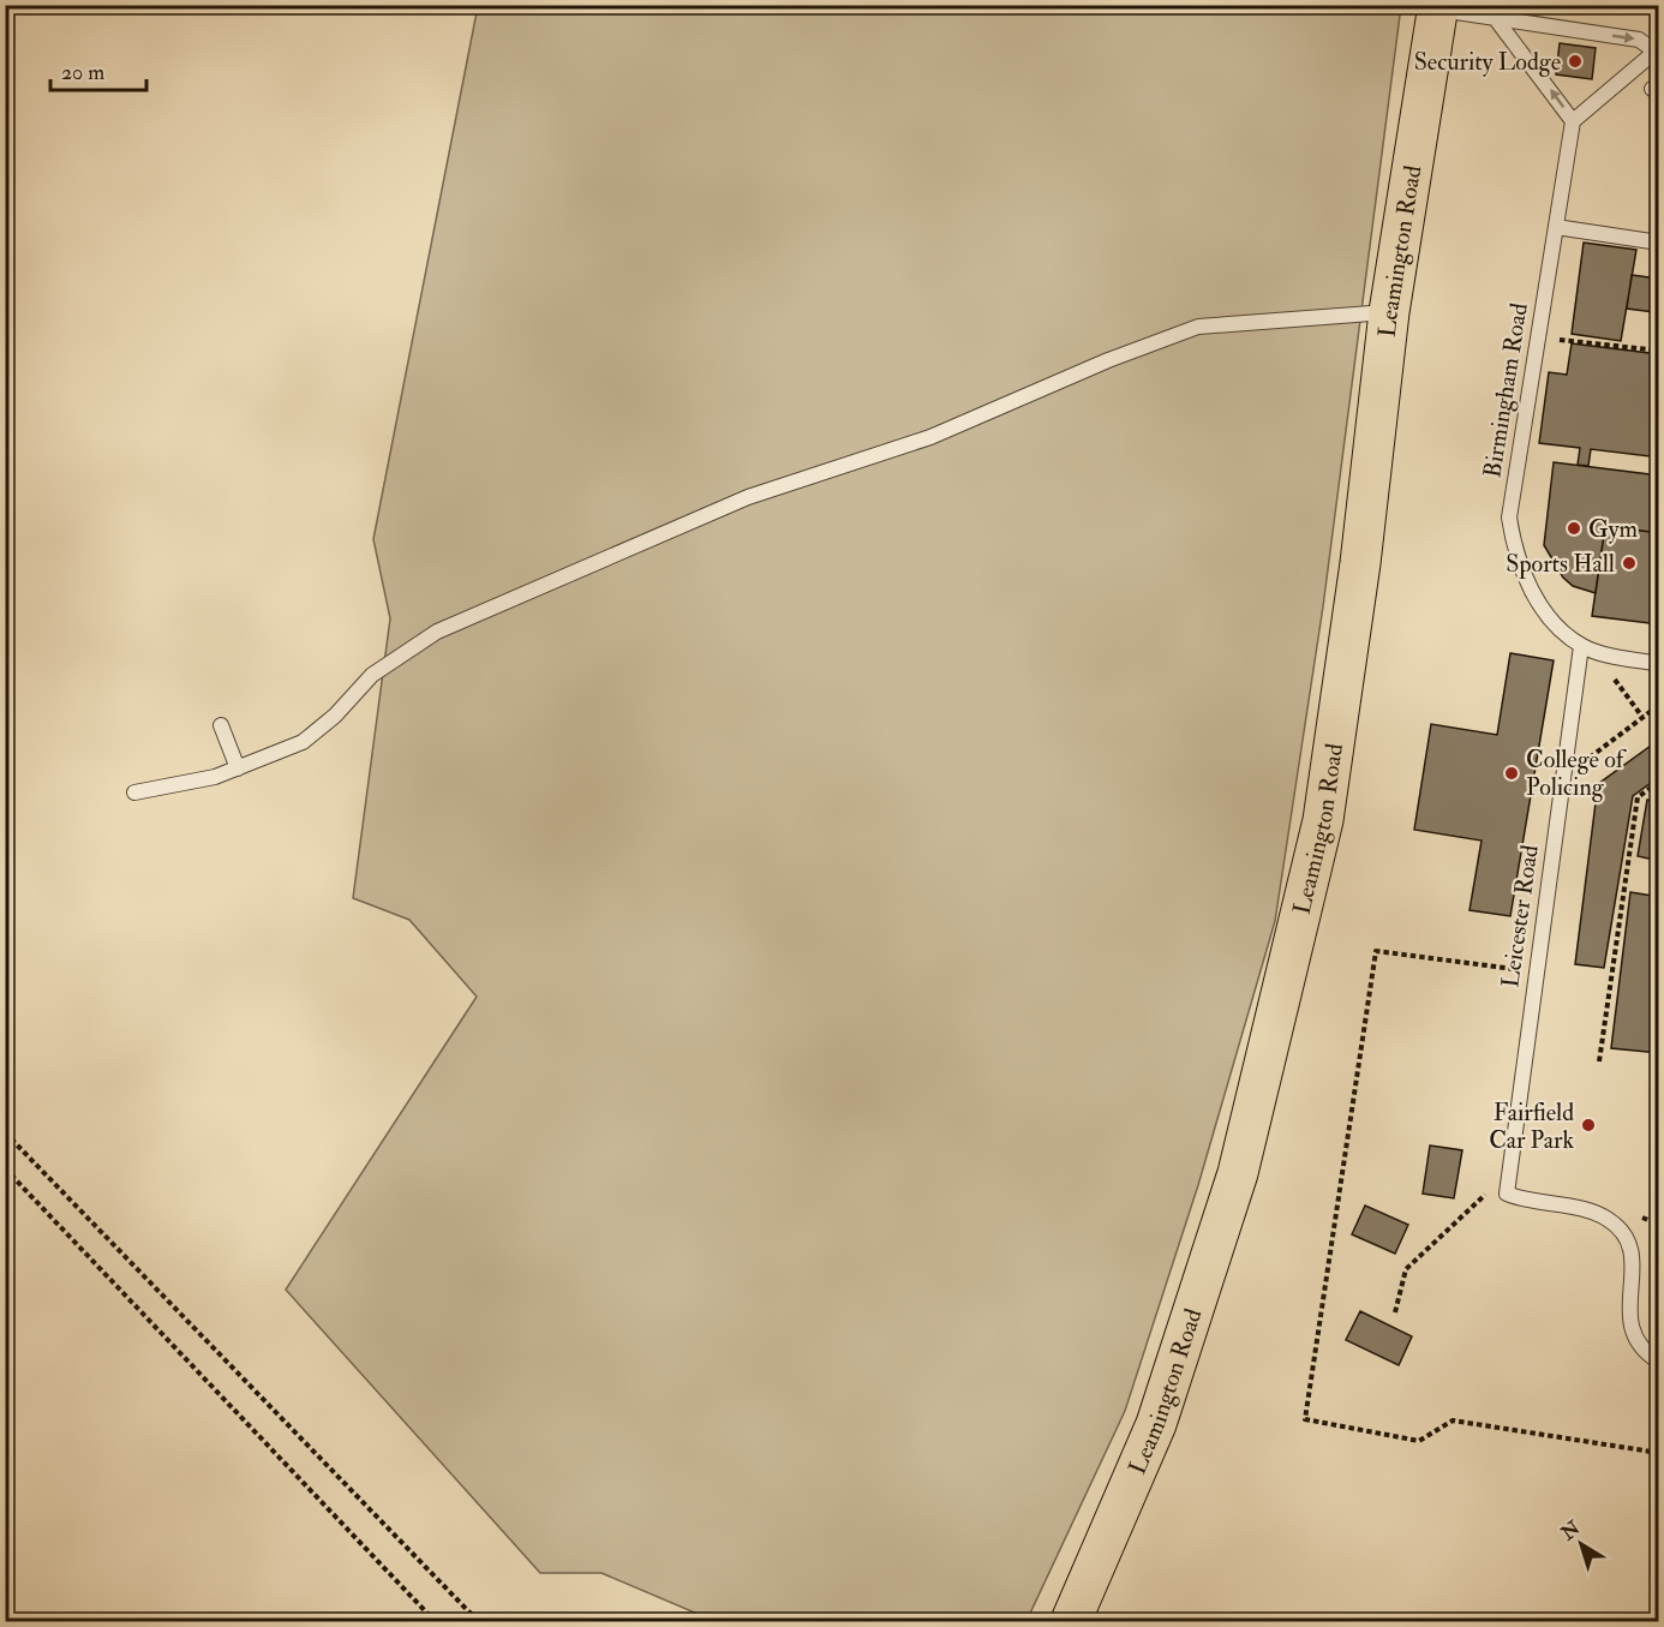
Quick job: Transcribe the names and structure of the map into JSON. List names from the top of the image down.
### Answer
{
  "streets": {
    "main road": ["Leamington Road"],
    "lane": ["Birmingham Road", "Leicester Road"]
  },
  "crossings": [
    ["Birmingham Road", "Leicester Road"]
  ],
  "places": [
    "Security Lodge",
    "Gym",
    "Sports Hall",
    "College of Policing",
    "Fairfield Car Park"
  ],
  "scale_bar": "20 m",
  "north": "top left"
}
